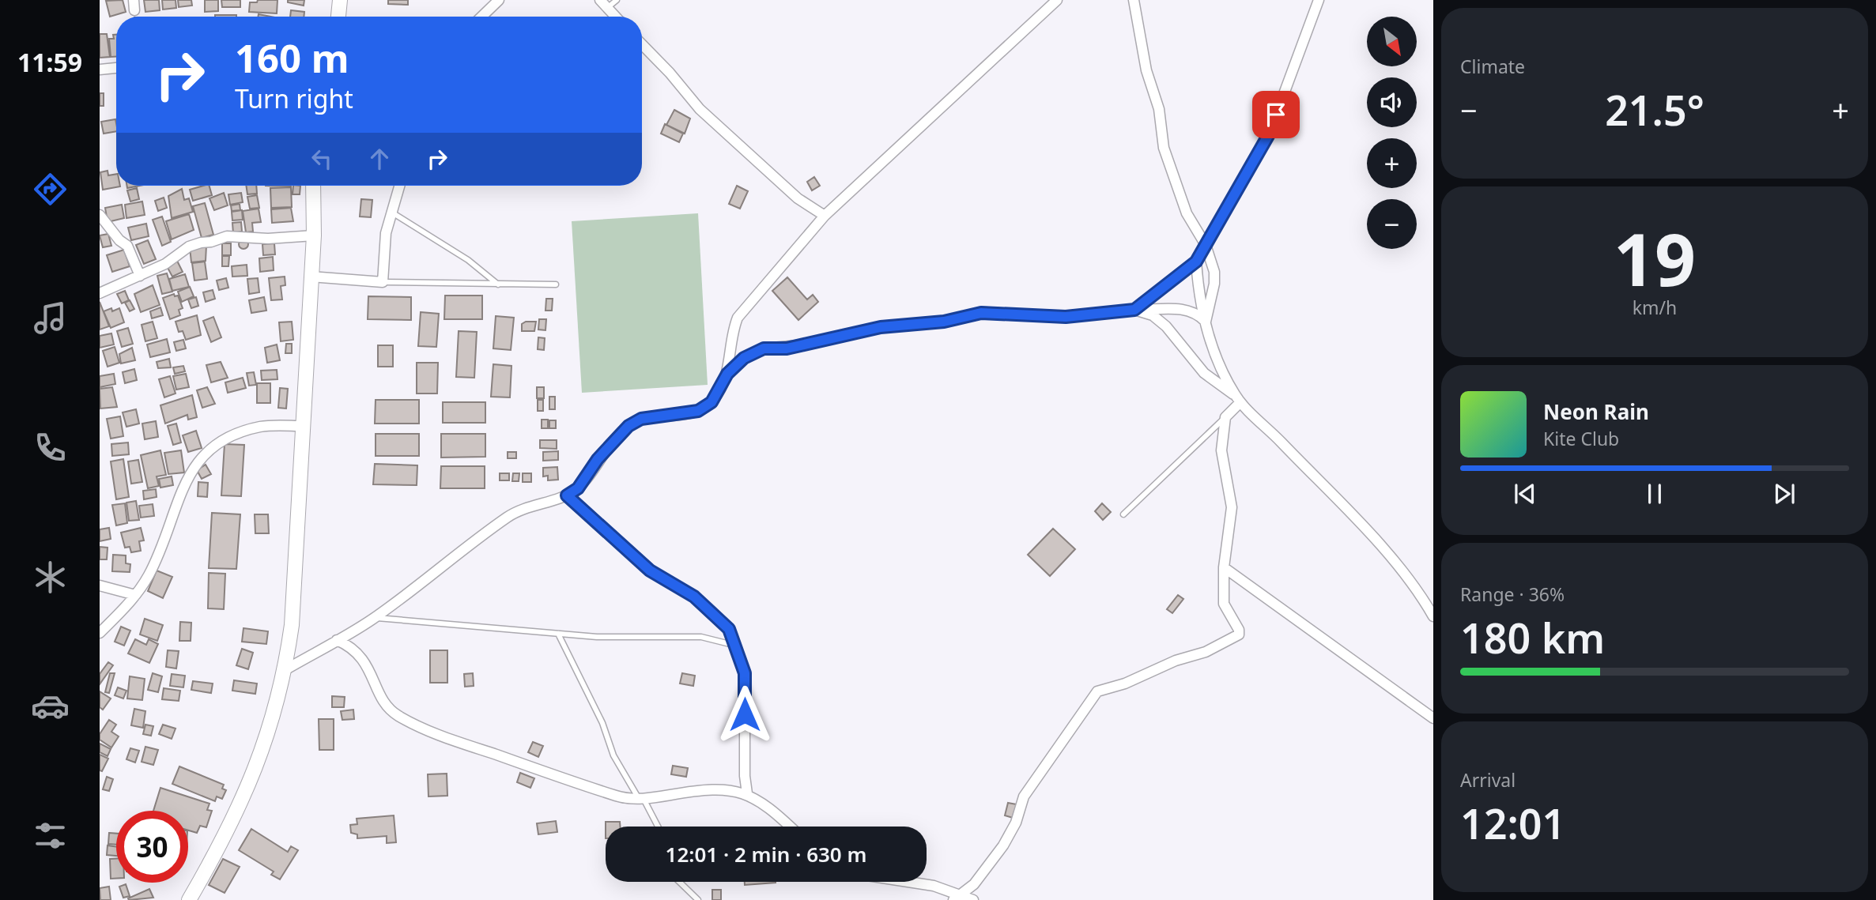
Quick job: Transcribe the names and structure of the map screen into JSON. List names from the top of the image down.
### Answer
{
  "north": "bottom right",
  "page": {
    "tabs": "11:59",
    "tile": [
      "Climate",
      ["19", "km/h"],
      ["Range · 36%", "180 km"],
      ["Arrival", "12:01"]
    ],
    "map_buttons": ["+", "−"],
    "turn": ["160 m", "Turn right"],
    "heat": ["−", "21.5°", "+"],
    "song": ["Neon Rain", "Kite Club"],
    "limit": "30",
    "trip": "12:01 · 2 min · 630 m"
  }
}
